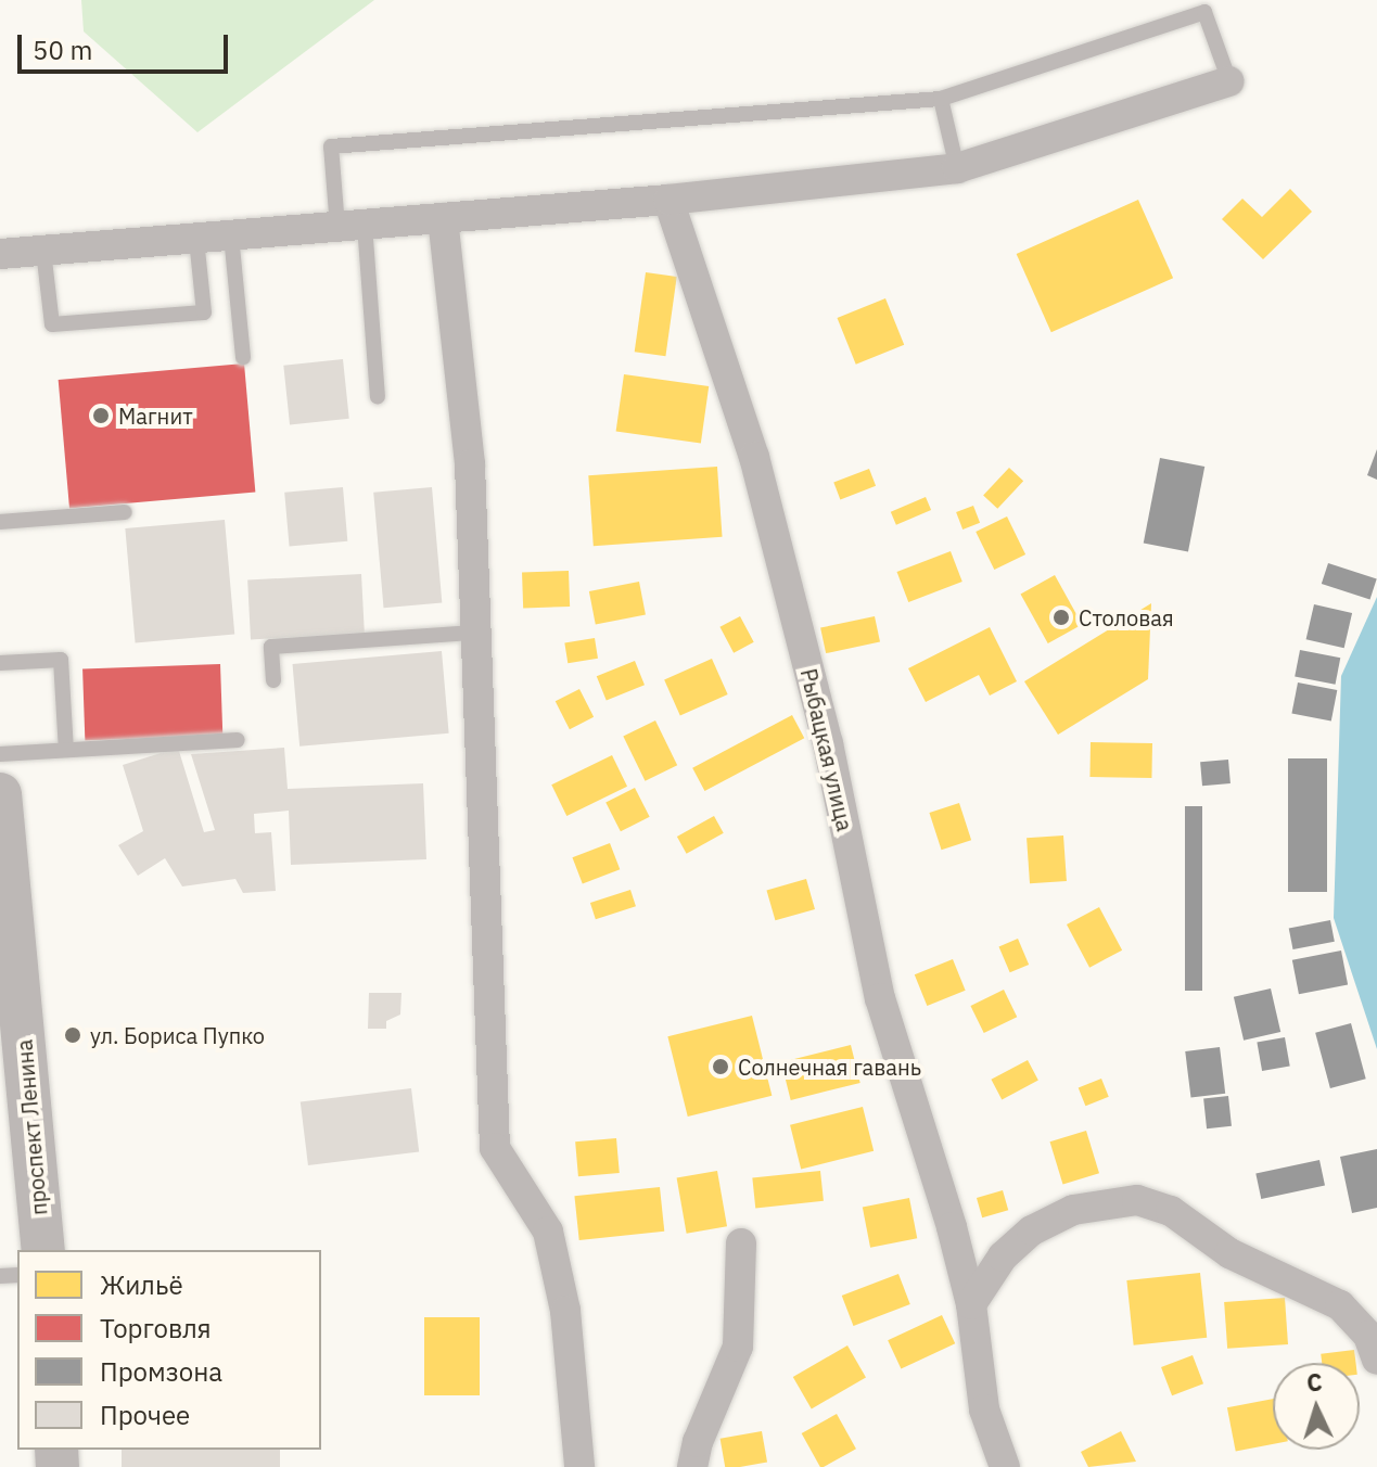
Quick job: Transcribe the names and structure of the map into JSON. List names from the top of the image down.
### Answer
{
  "streets": {
    "street": ["Рыбацкая улица", "проспект Ленина"]
  },
  "places": [
    "Магнит",
    "Столовая",
    "ул. Бориса Пупко",
    "Солнечная гавань"
  ],
  "legend": [
    "Жильё",
    "Торговля",
    "Промзона",
    "Прочее"
  ],
  "scale_bar": "50 m",
  "north": "top"
}
